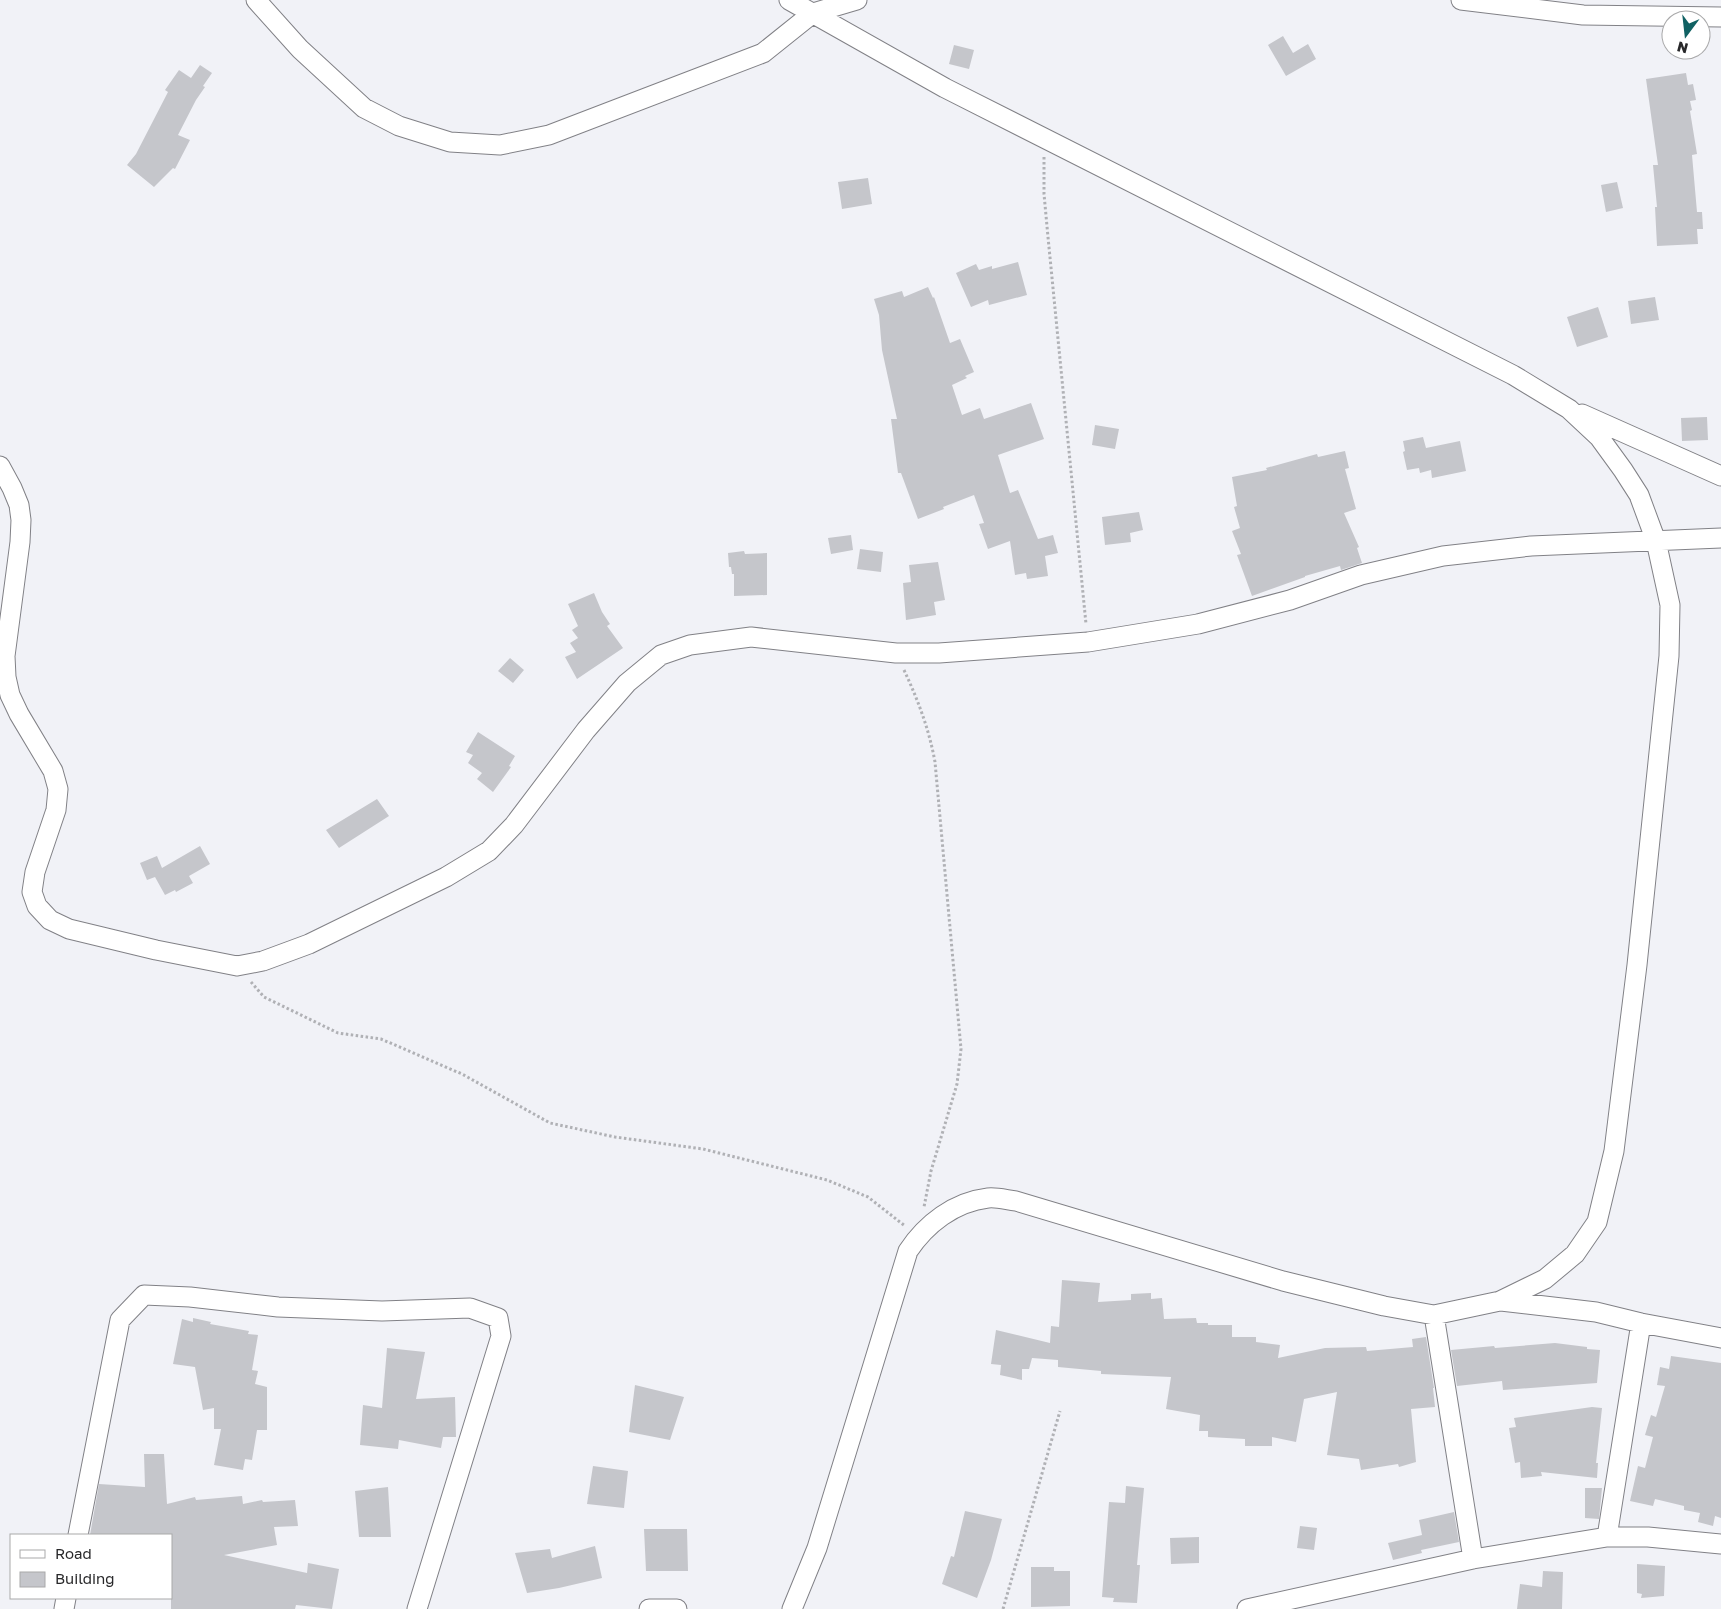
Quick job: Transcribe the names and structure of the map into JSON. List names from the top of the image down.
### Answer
{
  "legend": ["Road", "Building"],
  "north": "bottom"
}
